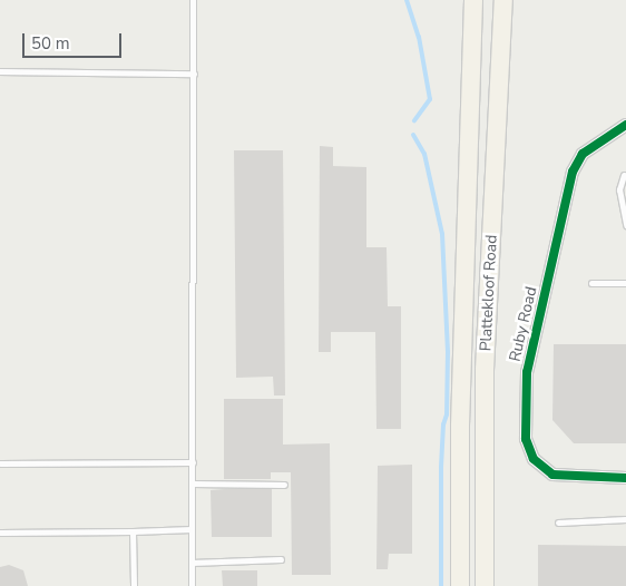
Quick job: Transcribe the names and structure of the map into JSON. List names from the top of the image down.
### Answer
{
  "streets": {
    "main road": ["Plattekloof Road"],
    "street": ["Ruby Road"]
  },
  "scale_bar": "50 m"
}
